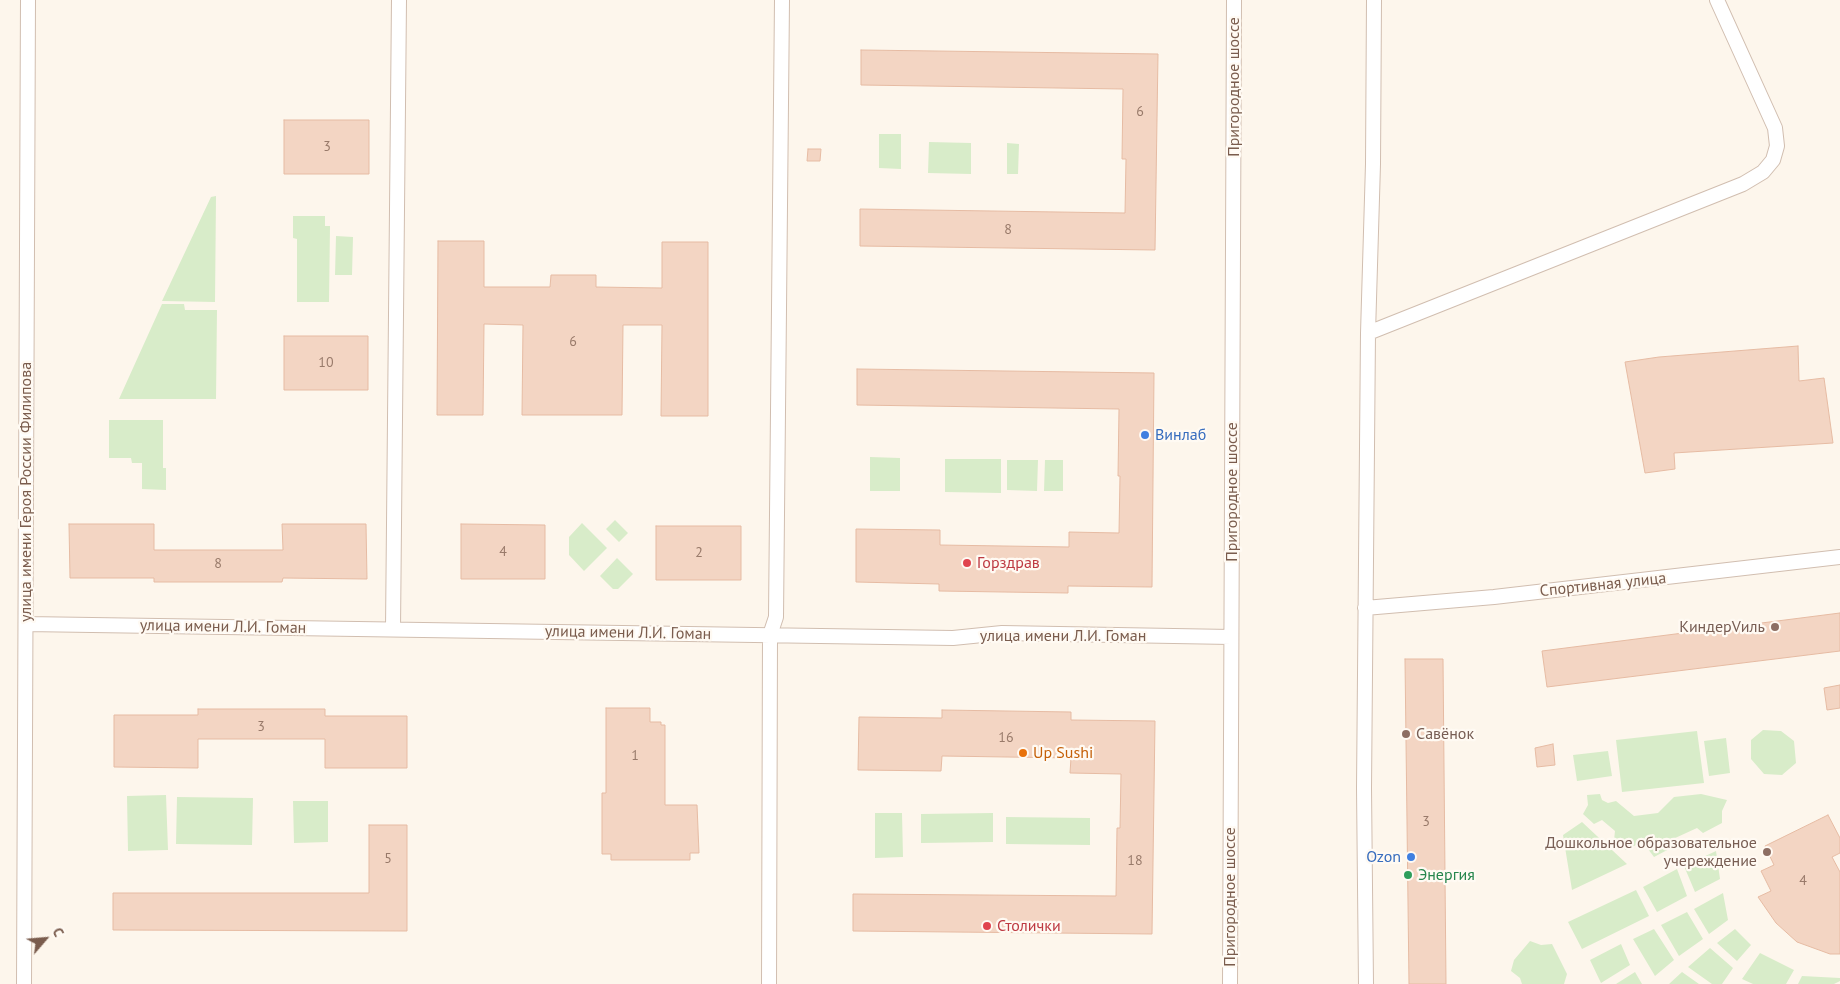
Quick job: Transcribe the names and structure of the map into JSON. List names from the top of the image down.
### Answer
{
  "streets": {
    "street": [
      "Пригородное шоссе",
      "улица имени Героя России Филипова",
      "Спортивная улица",
      "улица имени Л.И. Гоман"
    ]
  },
  "crossings": [
    ["Пригородное шоссе", "улица имени Л.И. Гоман"],
    ["улица имени Героя России Филипова", "улица имени Л.И. Гоман"]
  ],
  "places": [
    "Винлаб",
    "Горздрав",
    "КиндерVиль",
    "Савёнок",
    "Up Sushi",
    "Дошкольное образовательное учереждение",
    "Ozon",
    "Энергия",
    "Столички"
  ],
  "house_numbers": [
    "6",
    "3",
    "8",
    "6",
    "10",
    "4",
    "2",
    "8",
    "3",
    "16",
    "1",
    "3",
    "5",
    "18",
    "4"
  ],
  "north": "top right"
}
